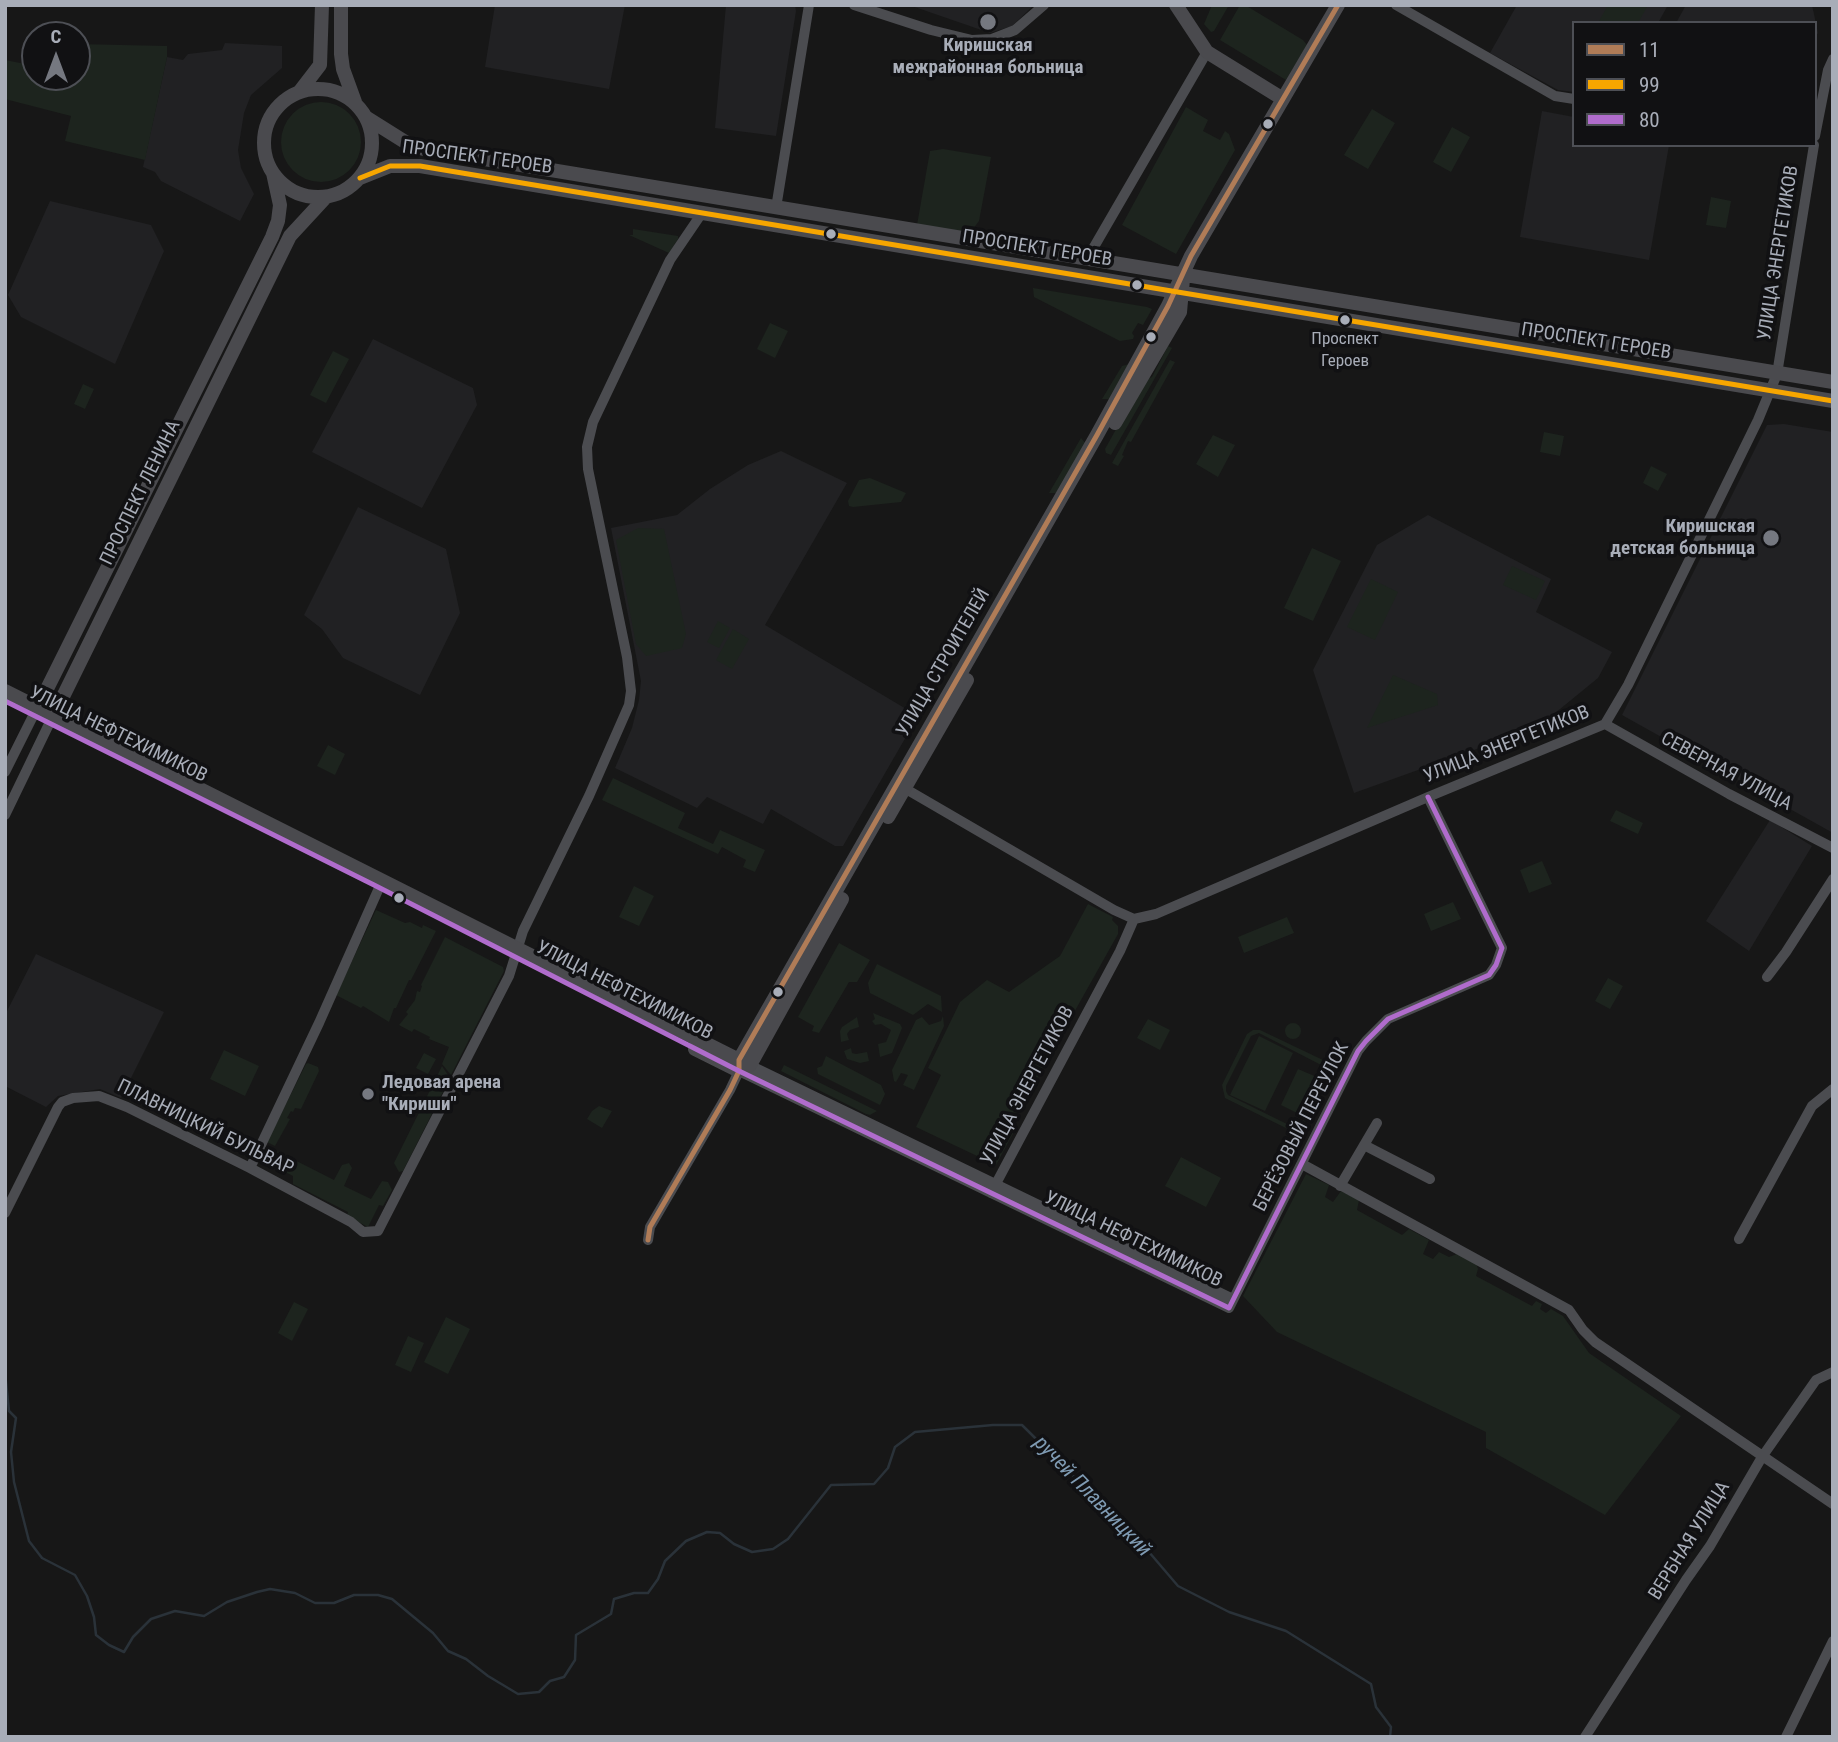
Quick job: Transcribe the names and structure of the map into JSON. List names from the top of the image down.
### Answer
{
  "streets": {
    "street": [
      "ПРОСПЕКТ ГЕРОЕВ",
      "УЛИЦА ЭНЕРГЕТИКОВ",
      "ПРОСПЕКТ ЛЕНИНА",
      "УЛИЦА СТРОИТЕЛЕЙ",
      "УЛИЦА НЕФТЕХИМИКОВ",
      "СЕВЕРНАЯ УЛИЦА",
      "БЕРЁЗОВЫЙ ПЕРЕУЛОК",
      "ПЛАВНИЦКИЙ БУЛЬВАР",
      "ВЕРБНАЯ УЛИЦА"
    ]
  },
  "crossings": [
    ["ПРОСПЕКТ ГЕРОЕВ", "УЛИЦА ЭНЕРГЕТИКОВ"],
    ["ПРОСПЕКТ ГЕРОЕВ", "ПРОСПЕКТ ЛЕНИНА"],
    ["ПРОСПЕКТ ГЕРОЕВ", "УЛИЦА СТРОИТЕЛЕЙ"],
    ["УЛИЦА ЭНЕРГЕТИКОВ", "УЛИЦА НЕФТЕХИМИКОВ"],
    ["УЛИЦА ЭНЕРГЕТИКОВ", "СЕВЕРНАЯ УЛИЦА"],
    ["УЛИЦА ЭНЕРГЕТИКОВ", "БЕРЁЗОВЫЙ ПЕРЕУЛОК"],
    ["ПРОСПЕКТ ЛЕНИНА", "УЛИЦА НЕФТЕХИМИКОВ"],
    ["УЛИЦА СТРОИТЕЛЕЙ", "УЛИЦА НЕФТЕХИМИКОВ"],
    ["УЛИЦА НЕФТЕХИМИКОВ", "БЕРЁЗОВЫЙ ПЕРЕУЛОК"],
    ["УЛИЦА НЕФТЕХИМИКОВ", "ПЛАВНИЦКИЙ БУЛЬВАР"]
  ],
  "water": ["ручей Плавницкий"],
  "places": [
    "Киришская межрайонная больница",
    "Проспект Героев",
    "Киришская детская больница",
    "Ледовая арена \"Кириши\""
  ],
  "lines": ["transit line 11", "transit line 99", "transit line 80"],
  "legend": ["11", "99", "80"],
  "north": "top"
}
